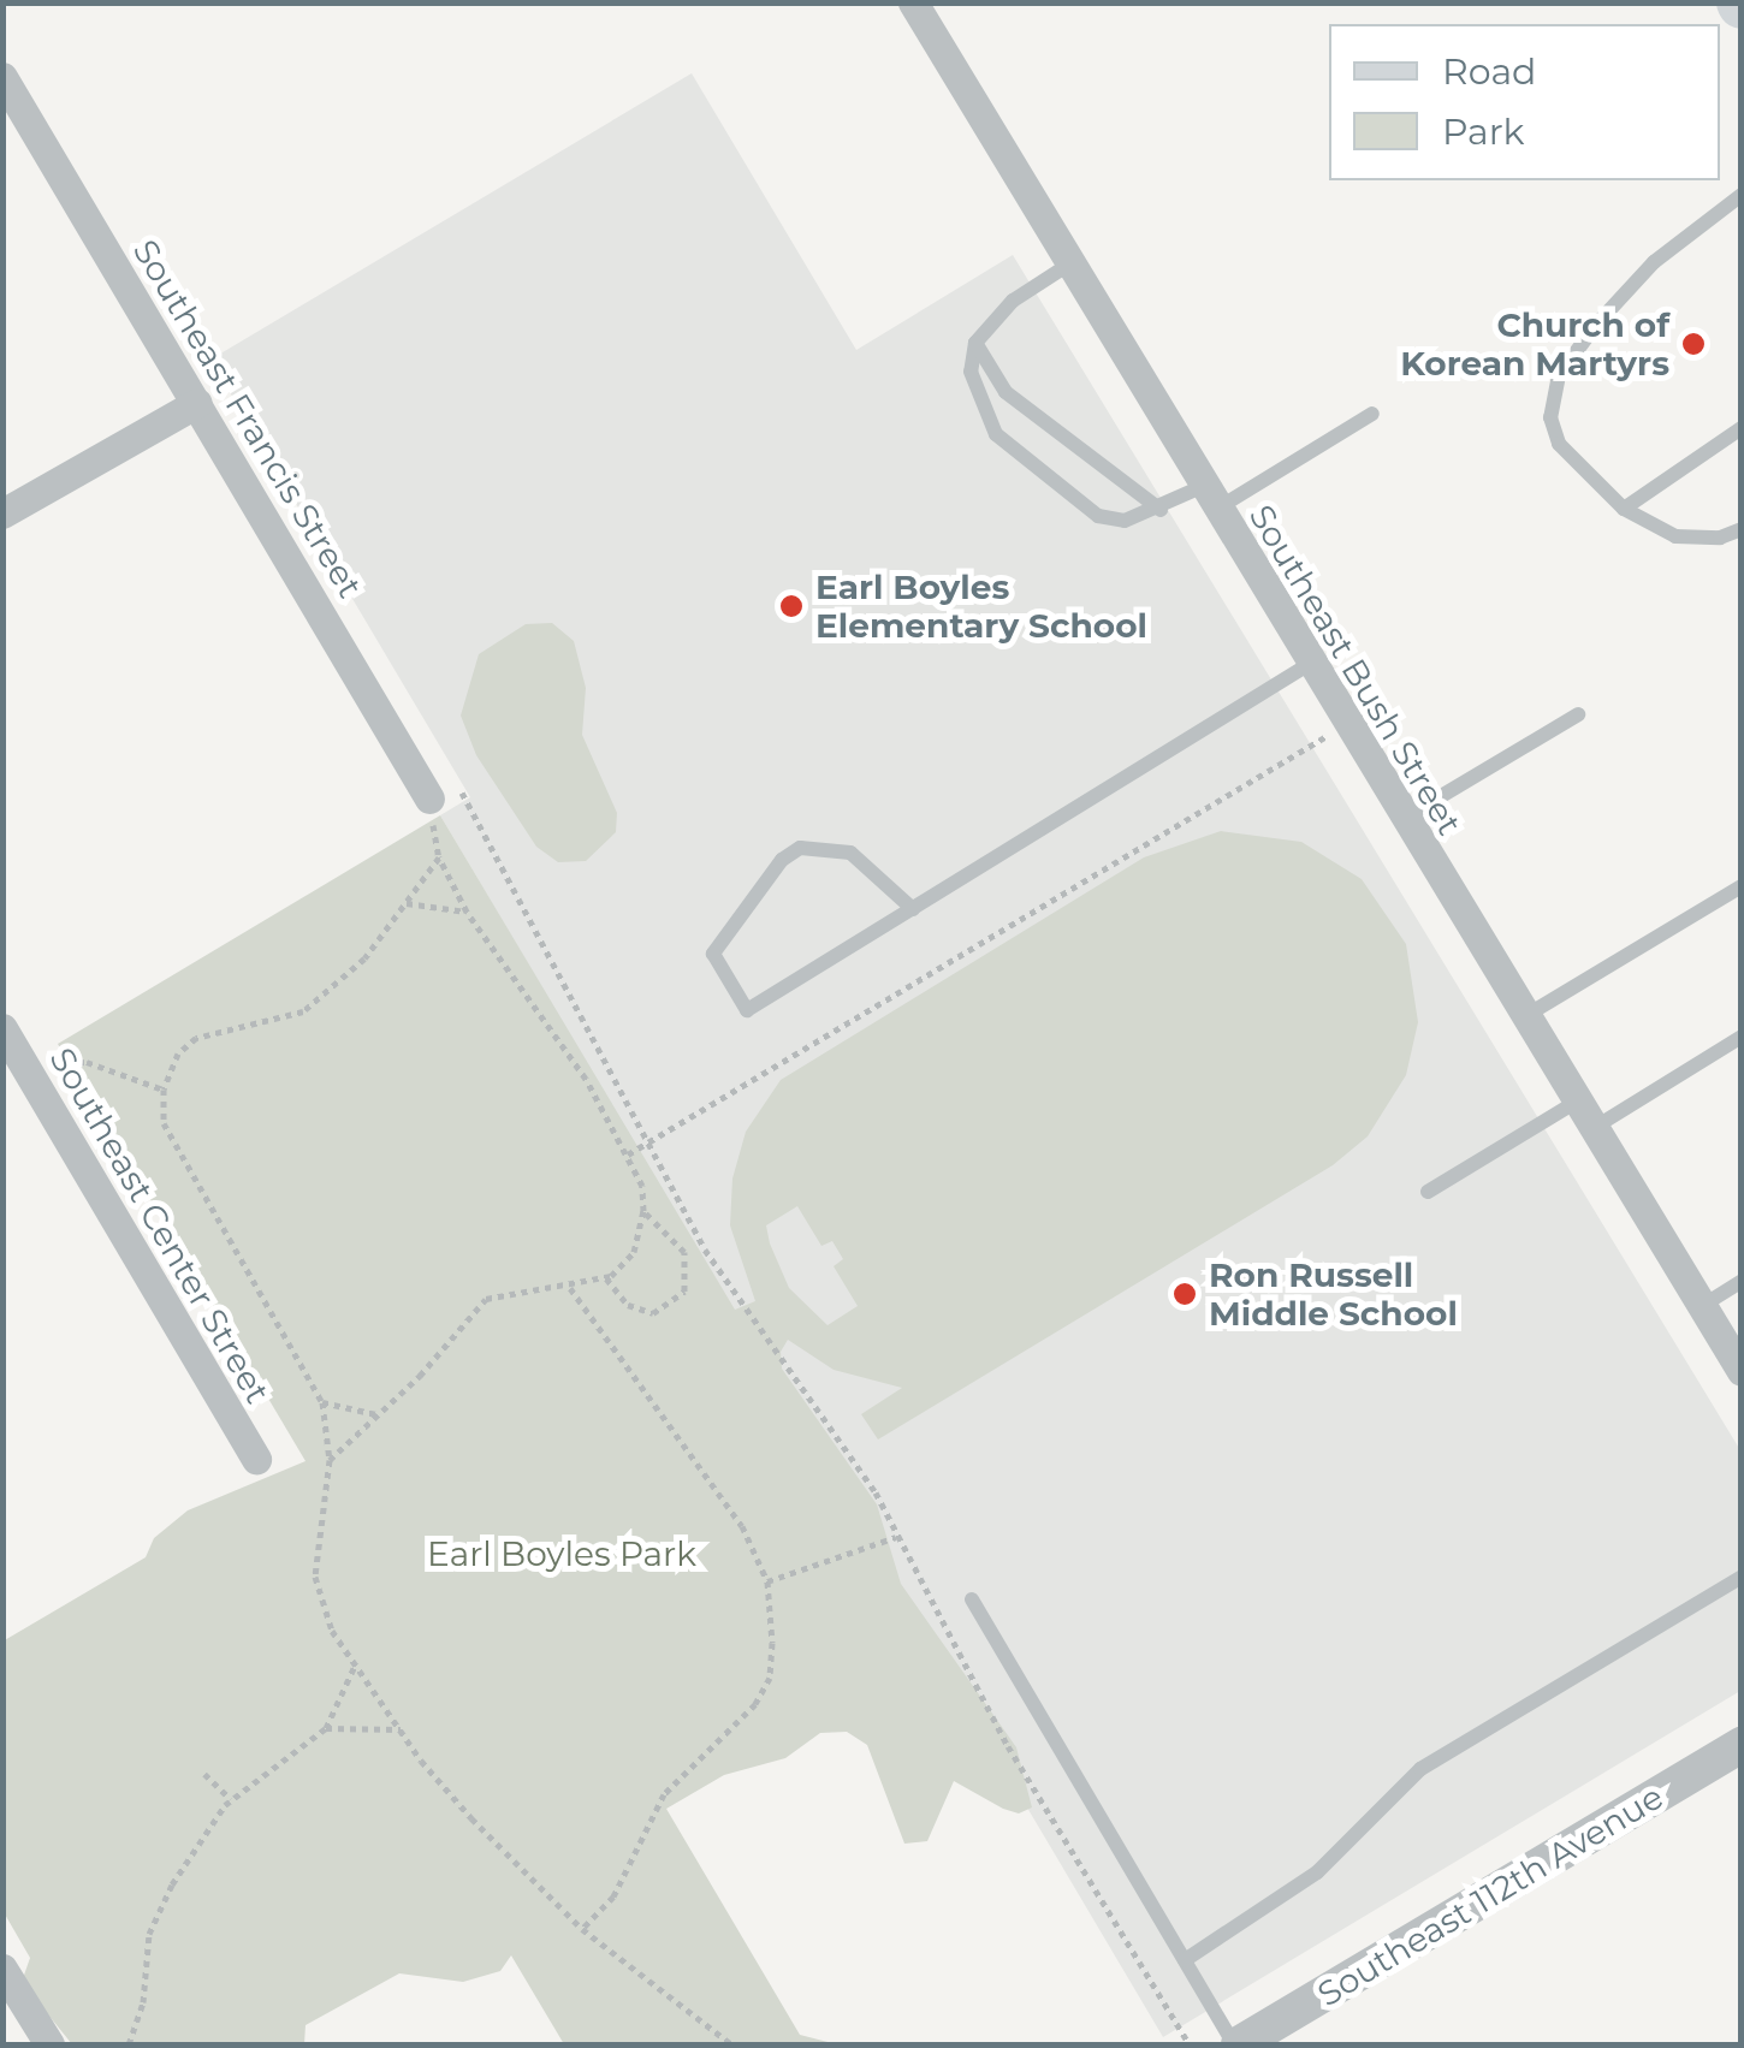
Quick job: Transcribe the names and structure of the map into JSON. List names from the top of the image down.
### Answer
{
  "streets": {
    "street": [
      "Southeast Francis Street",
      "Southeast Bush Street",
      "Southeast Center Street",
      "Southeast 112th Avenue"
    ]
  },
  "parks": ["Earl Boyles Park"],
  "places": ["Church of Korean Martyrs", "Earl Boyles Elementary School", "Ron Russell Middle School"],
  "legend": ["Road", "Park"]
}
